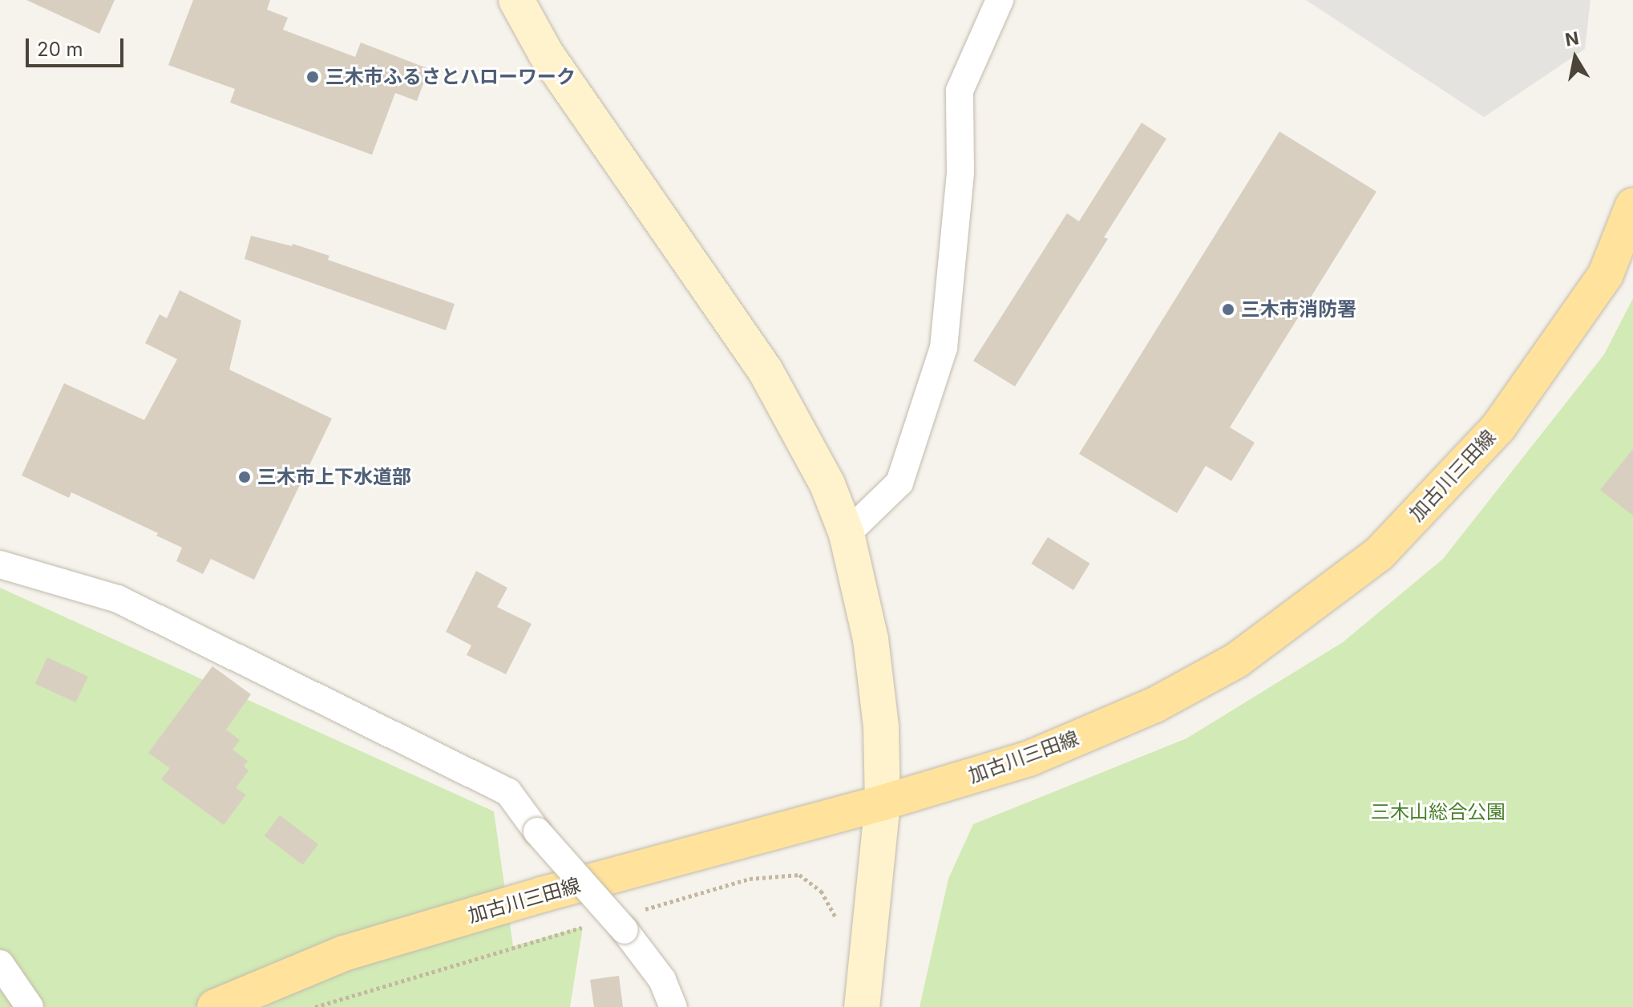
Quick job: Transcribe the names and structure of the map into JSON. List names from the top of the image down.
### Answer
{
  "streets": {
    "main road": ["加古川三田線"]
  },
  "parks": ["三木山総合公園"],
  "places": ["三木市ふるさとハローワーク", "三木市消防署", "三木市上下水道部"],
  "scale_bar": "20 m",
  "north": "top"
}
